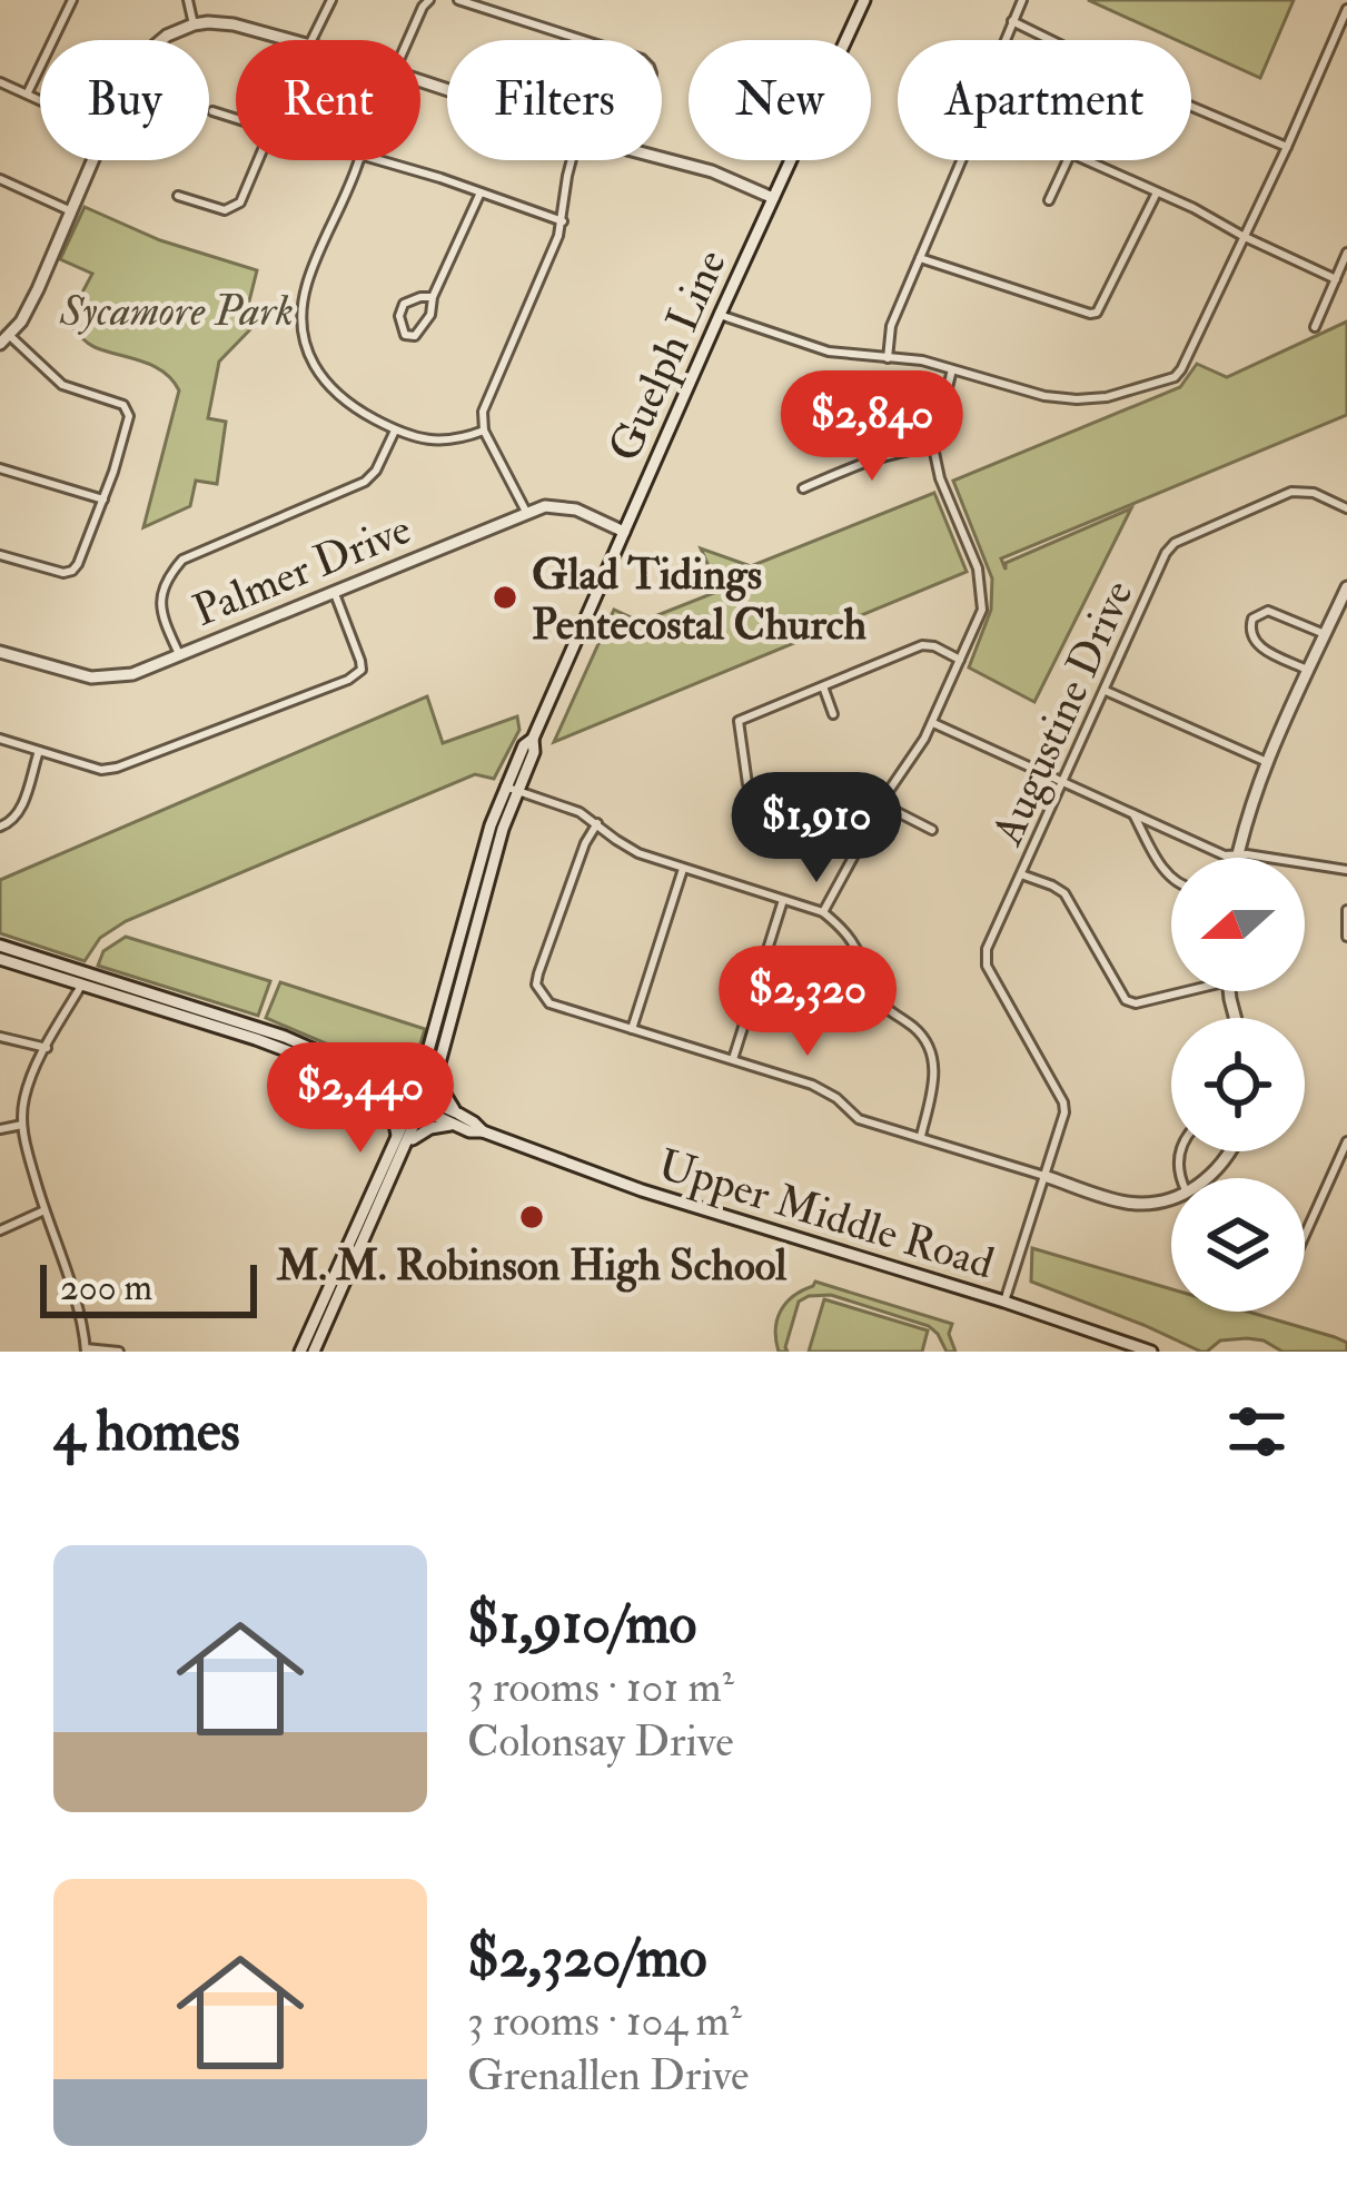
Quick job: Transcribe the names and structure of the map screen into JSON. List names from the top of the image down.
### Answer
{
  "streets": {
    "main road": ["Guelph Line", "Palmer Drive", "Upper Middle Road"],
    "street": ["Augustine Drive"]
  },
  "crossings": [
    ["Guelph Line", "Palmer Drive"],
    ["Guelph Line", "Upper Middle Road"],
    ["Augustine Drive", "Upper Middle Road"]
  ],
  "parks": ["Sycamore Park"],
  "places": ["Glad Tidings Pentecostal Church", "M. M. Robinson High School"],
  "scale_bar": "200 m",
  "north": "left",
  "page": {
    "chip": [
      "Buy",
      "Rent",
      "Filters",
      "New",
      "Apartment"
    ],
    "price": [
      "$2,840",
      "$1,910",
      "$2,320",
      "$2,440"
    ],
    "scale": "200 m",
    "heading": "4 homes",
    "list": [
      {
        "name": "$1,910/mo",
        "note": "3 rooms · 101 m² · Colonsay Drive"
      },
      {
        "name": "$2,320/mo",
        "note": "3 rooms · 104 m² · Grenallen Drive"
      }
    ]
  }
}
